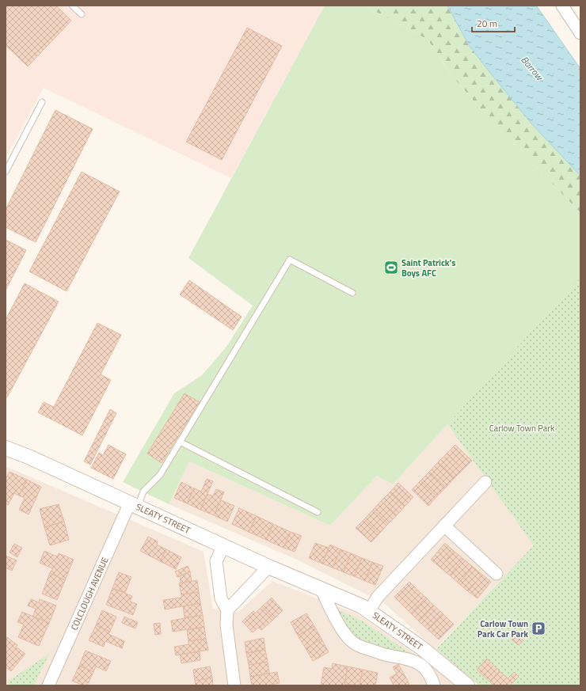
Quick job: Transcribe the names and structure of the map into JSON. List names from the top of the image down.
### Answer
{
  "streets": {
    "street": ["SLEATY STREET", "COLCLOUGH AVENUE"]
  },
  "crossings": [
    ["SLEATY STREET", "COLCLOUGH AVENUE"]
  ],
  "water": ["Barrow"],
  "parks": ["Carlow Town Park"],
  "places": {
    "sports": ["Saint Patrick's Boys AFC"],
    "parking": ["Carlow Town Park Car Park"]
  },
  "scale_bar": "20 m"
}
